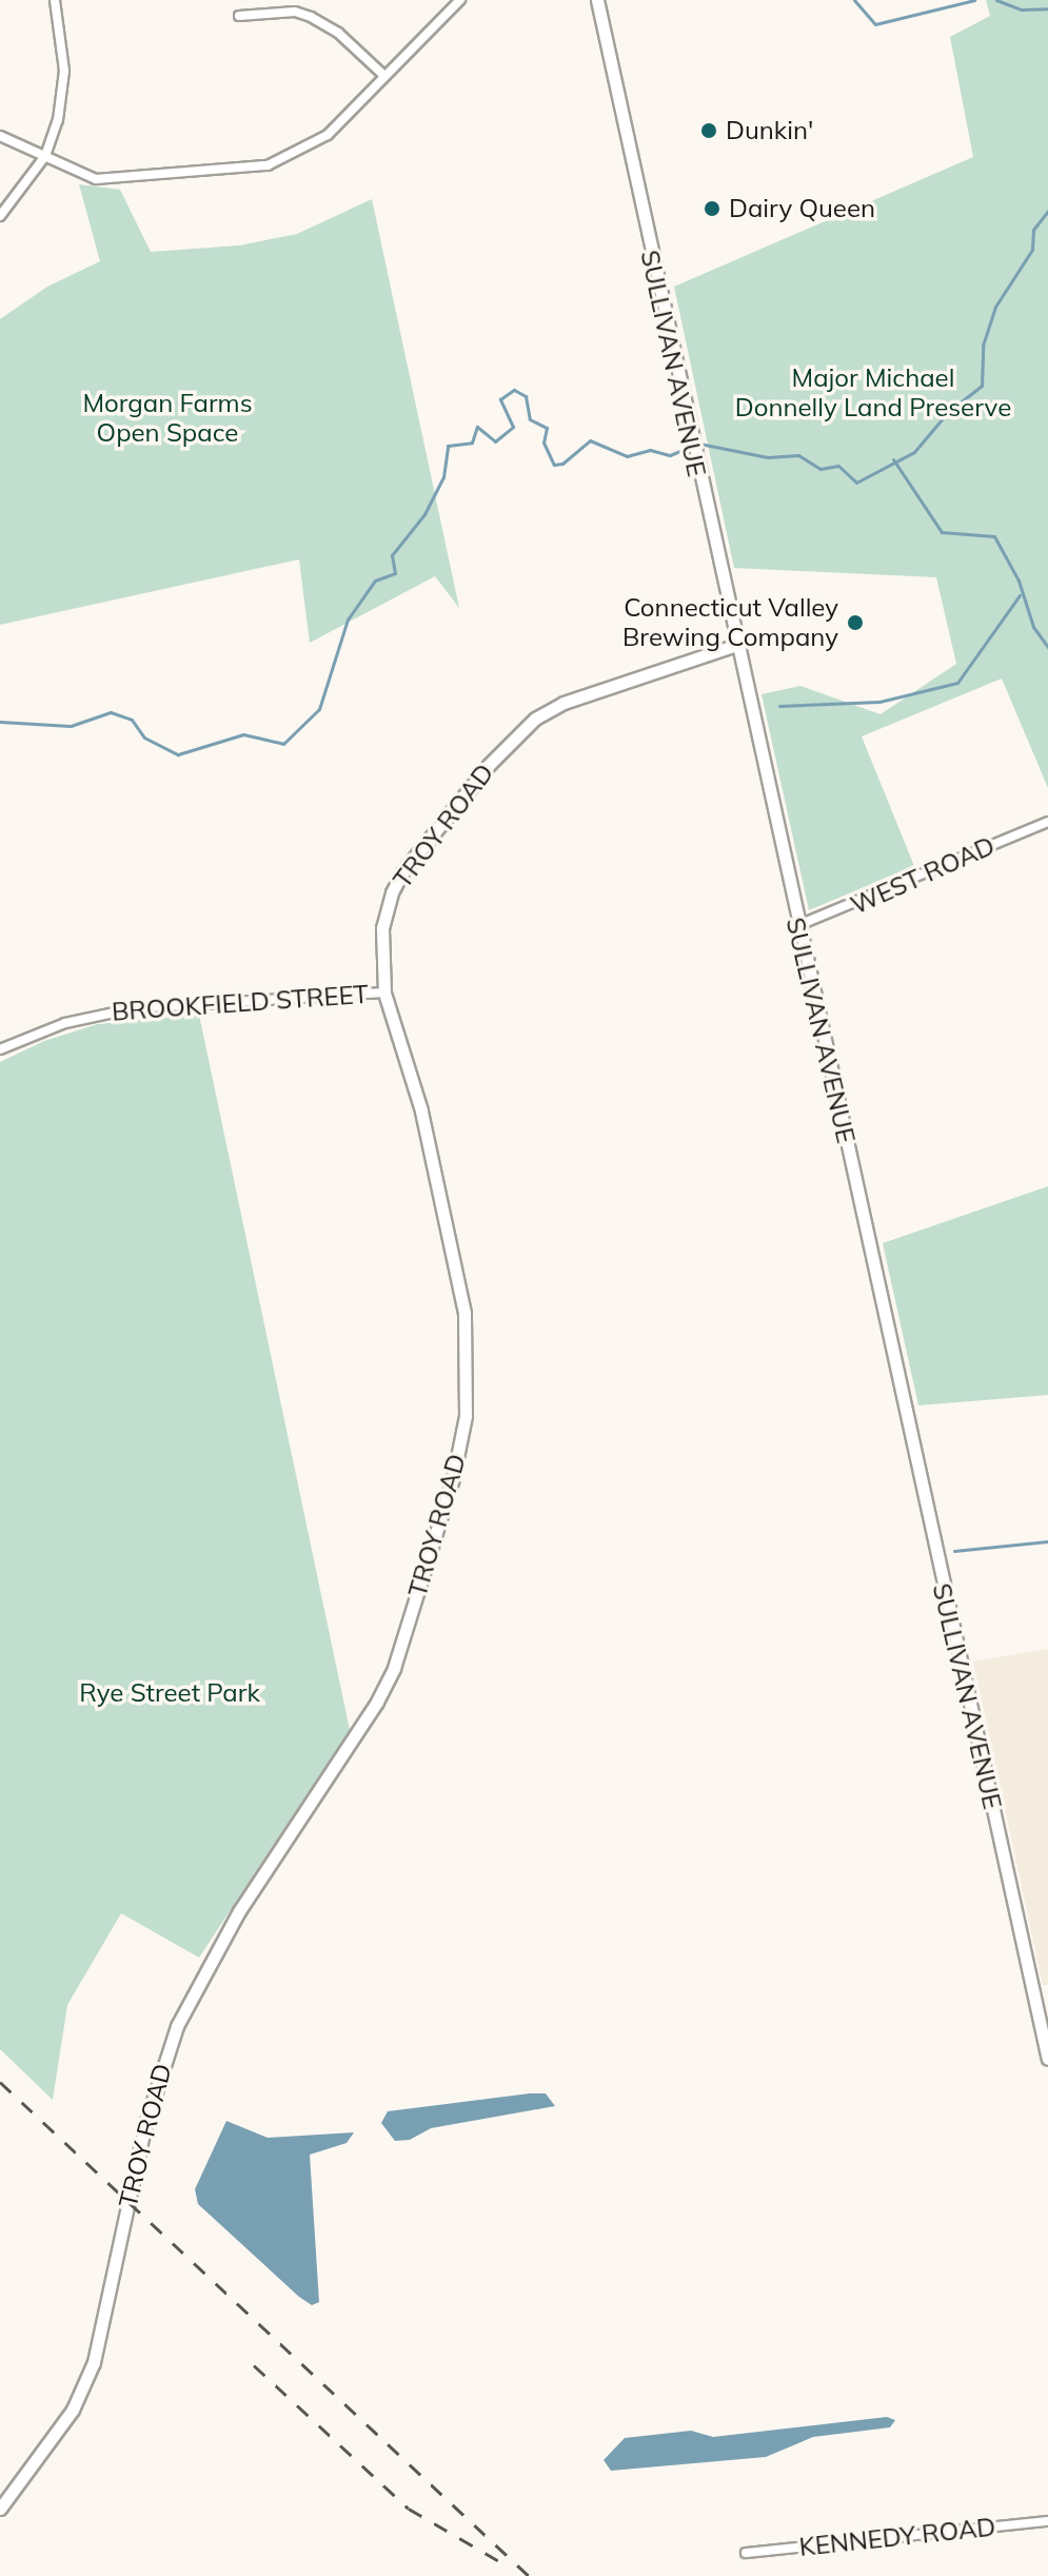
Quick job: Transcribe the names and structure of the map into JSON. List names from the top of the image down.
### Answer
{
  "streets": {
    "street": [
      "SULLIVAN AVENUE",
      "TROY ROAD",
      "WEST ROAD",
      "BROOKFIELD STREET",
      "KENNEDY ROAD"
    ]
  },
  "crossings": [
    ["SULLIVAN AVENUE", "TROY ROAD"],
    ["SULLIVAN AVENUE", "WEST ROAD"],
    ["TROY ROAD", "BROOKFIELD STREET"]
  ],
  "parks": ["Major Michael Donnelly Land Preserve", "Morgan Farms Open Space", "Rye Street Park"],
  "places": ["Dunkin'", "Dairy Queen", "Connecticut Valley Brewing Company"]
}
